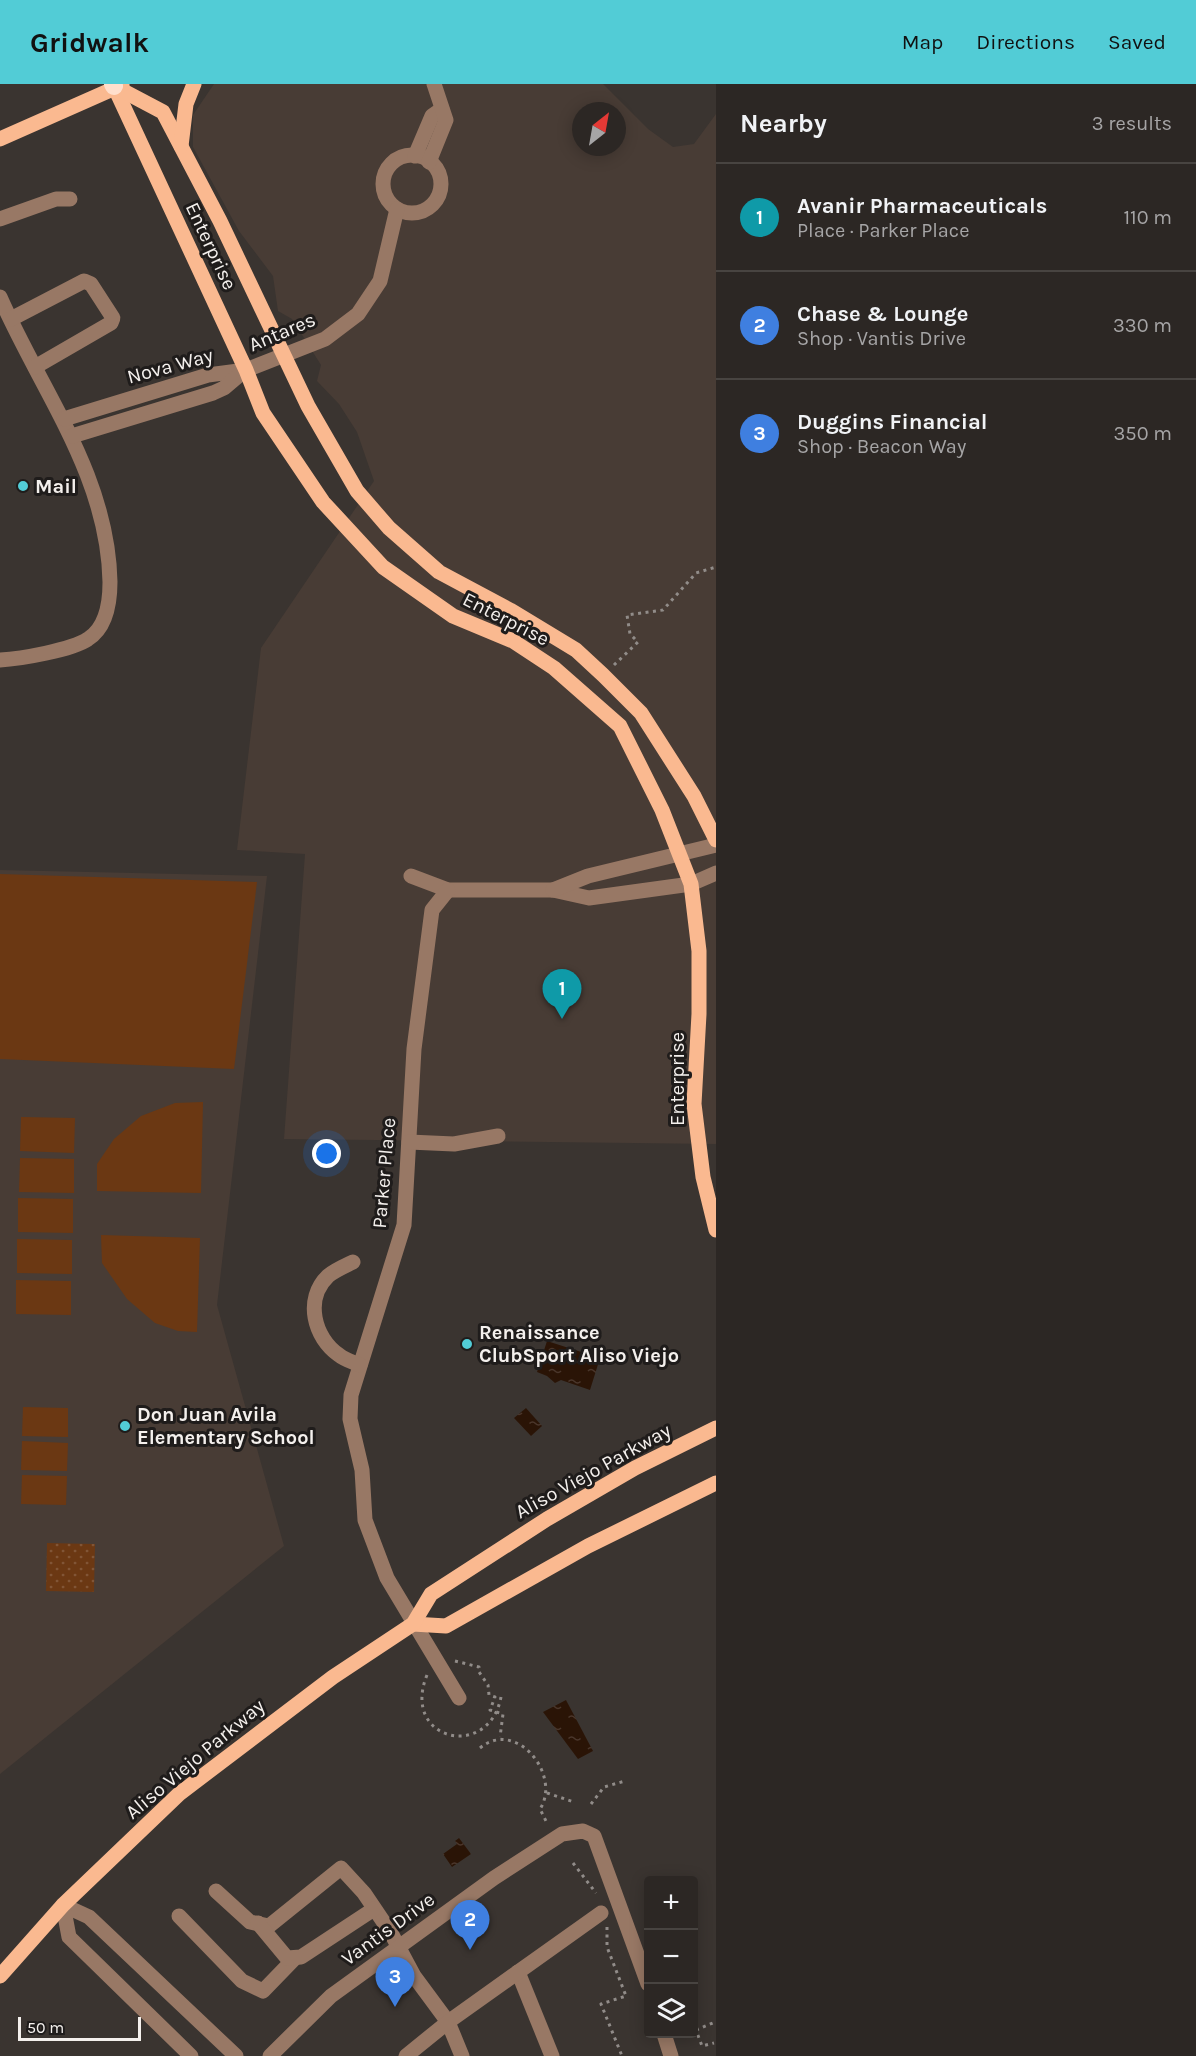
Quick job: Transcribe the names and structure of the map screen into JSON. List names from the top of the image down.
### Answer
{
  "streets": {
    "main road": ["Enterprise", "Aliso Viejo Parkway"],
    "street": [
      "Antares",
      "Nova Way",
      "Parker Place",
      "Vantis Drive"
    ]
  },
  "crossings": [
    ["Enterprise", "Antares"],
    ["Enterprise", "Nova Way"],
    ["Antares", "Nova Way"],
    ["Parker Place", "Aliso Viejo Parkway"]
  ],
  "places": ["Mail", "Renaissance ClubSport Aliso Viejo", "Don Juan Avila Elementary School"],
  "scale_bar": "50 m",
  "north": "top right",
  "page": {
    "header": "Gridwalk",
    "nav": ["Map", "Directions", "Saved"],
    "heading": ["Nearby", "3 results"],
    "list": [
      {
        "mark": "1",
        "name": "Avanir Pharmaceuticals",
        "note": "Place · Parker Place",
        "value": "110 m"
      },
      {
        "mark": "2",
        "name": "Chase & Lounge",
        "note": "Shop · Vantis Drive",
        "value": "330 m"
      },
      {
        "mark": "3",
        "name": "Duggins Financial",
        "note": "Shop · Beacon Way",
        "value": "350 m"
      }
    ],
    "pins": ["1", "2", "3"],
    "map_buttons": ["+", "−"],
    "scale": "50 m"
  }
}
